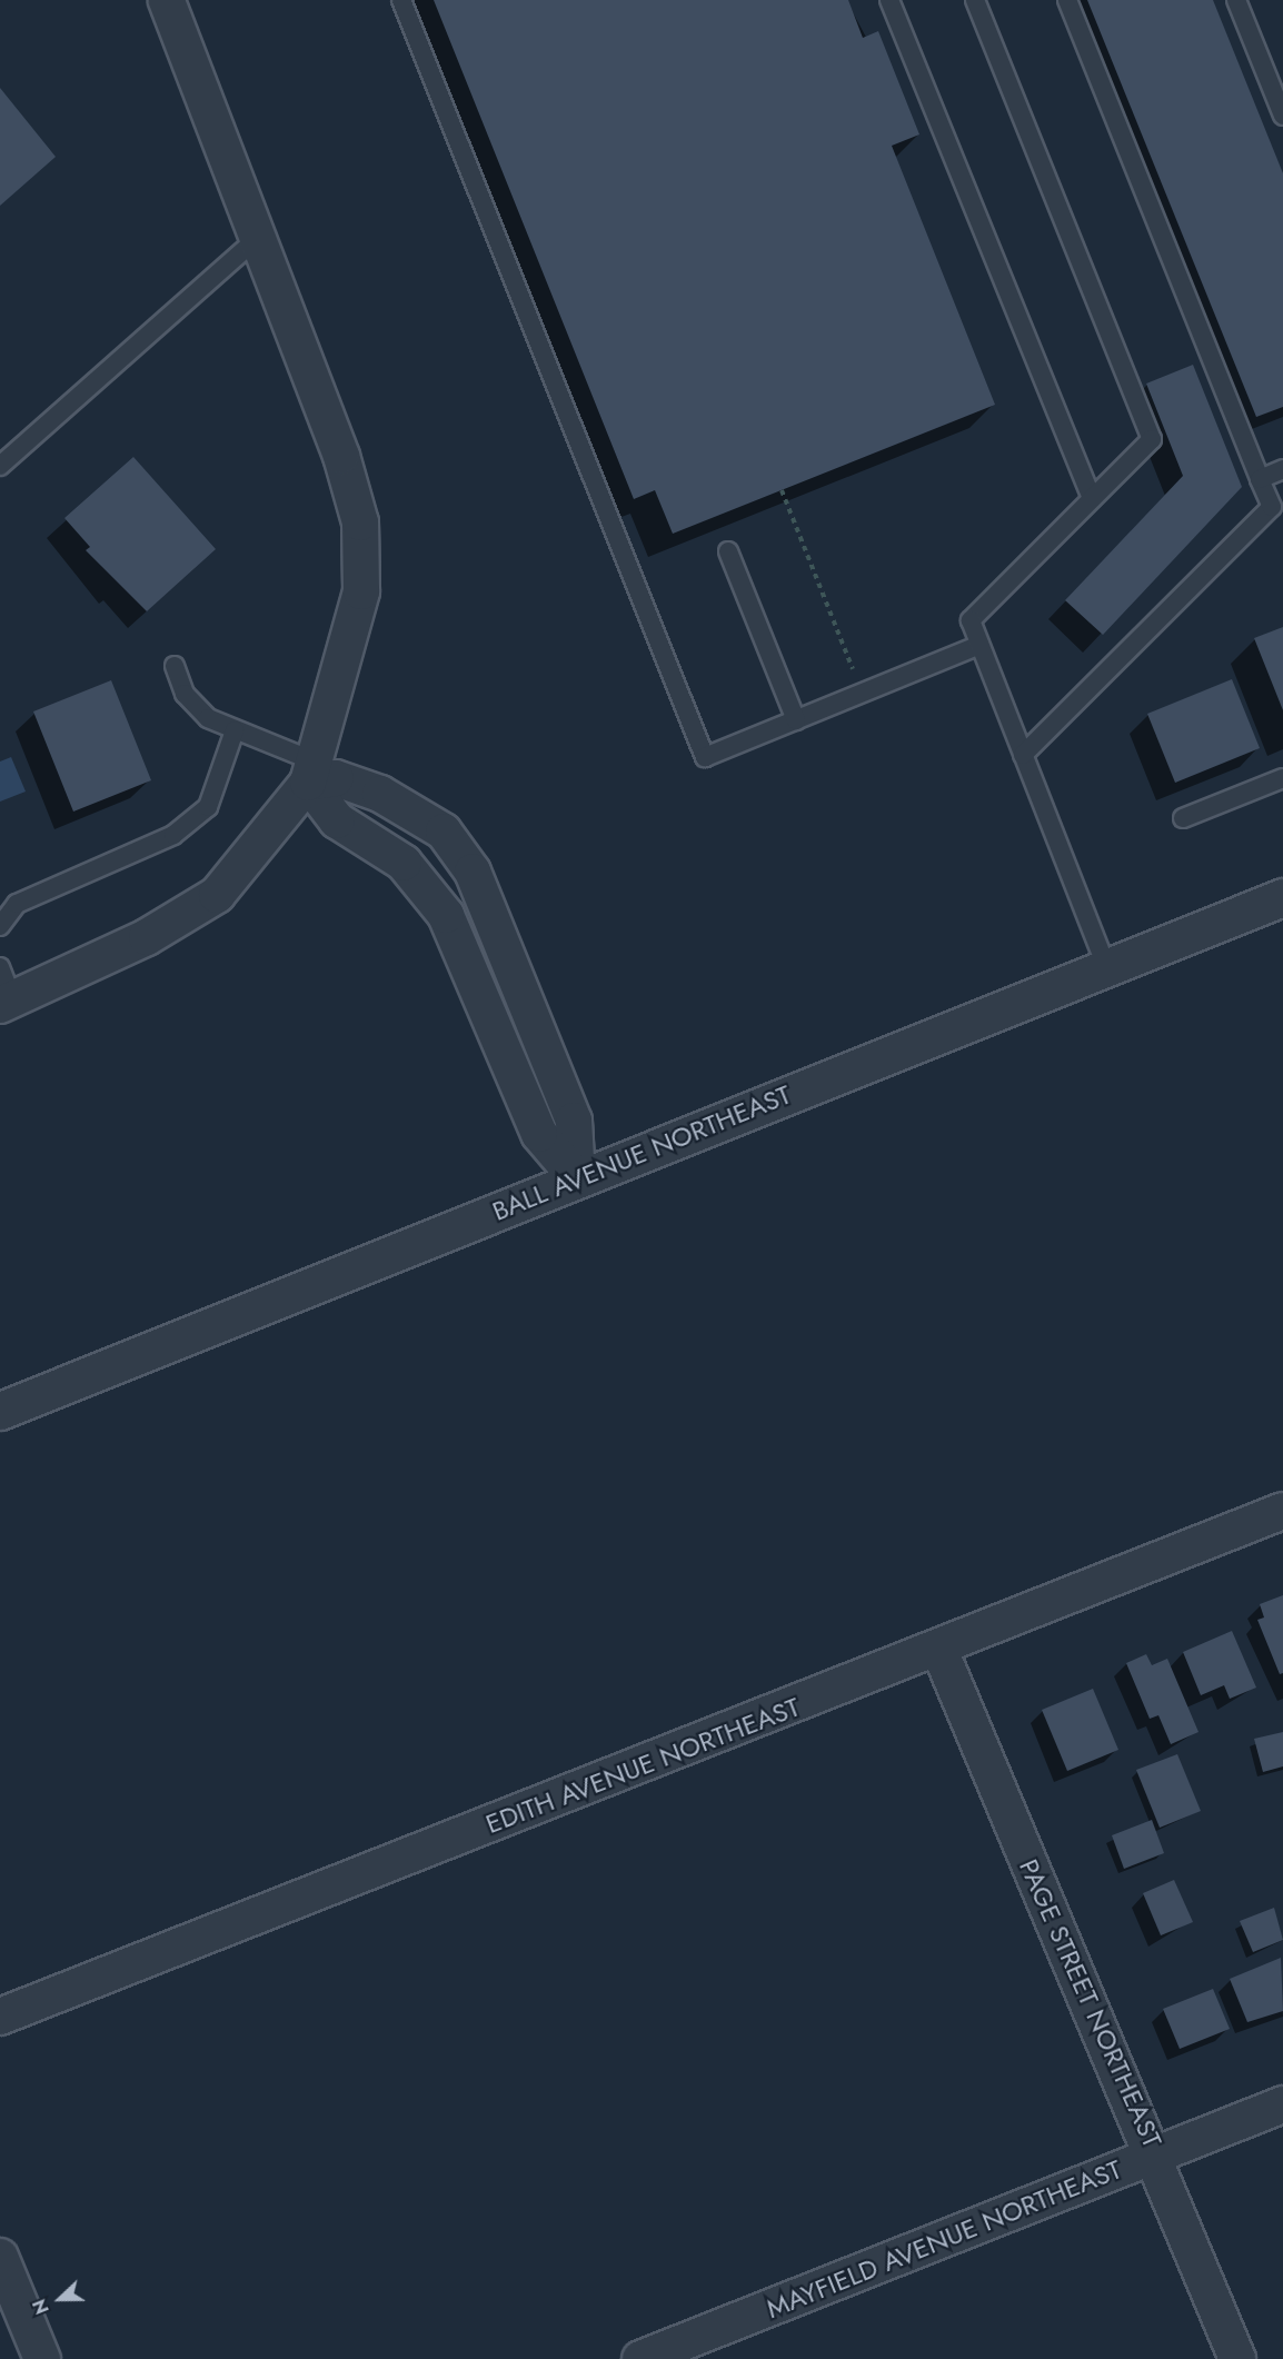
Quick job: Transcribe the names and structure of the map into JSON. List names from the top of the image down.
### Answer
{
  "streets": {
    "street": [
      "BALL AVENUE NORTHEAST",
      "EDITH AVENUE NORTHEAST",
      "PAGE STREET NORTHEAST",
      "MAYFIELD AVENUE NORTHEAST"
    ]
  },
  "crossings": [
    ["EDITH AVENUE NORTHEAST", "PAGE STREET NORTHEAST"],
    ["PAGE STREET NORTHEAST", "MAYFIELD AVENUE NORTHEAST"]
  ],
  "north": "left"
}
